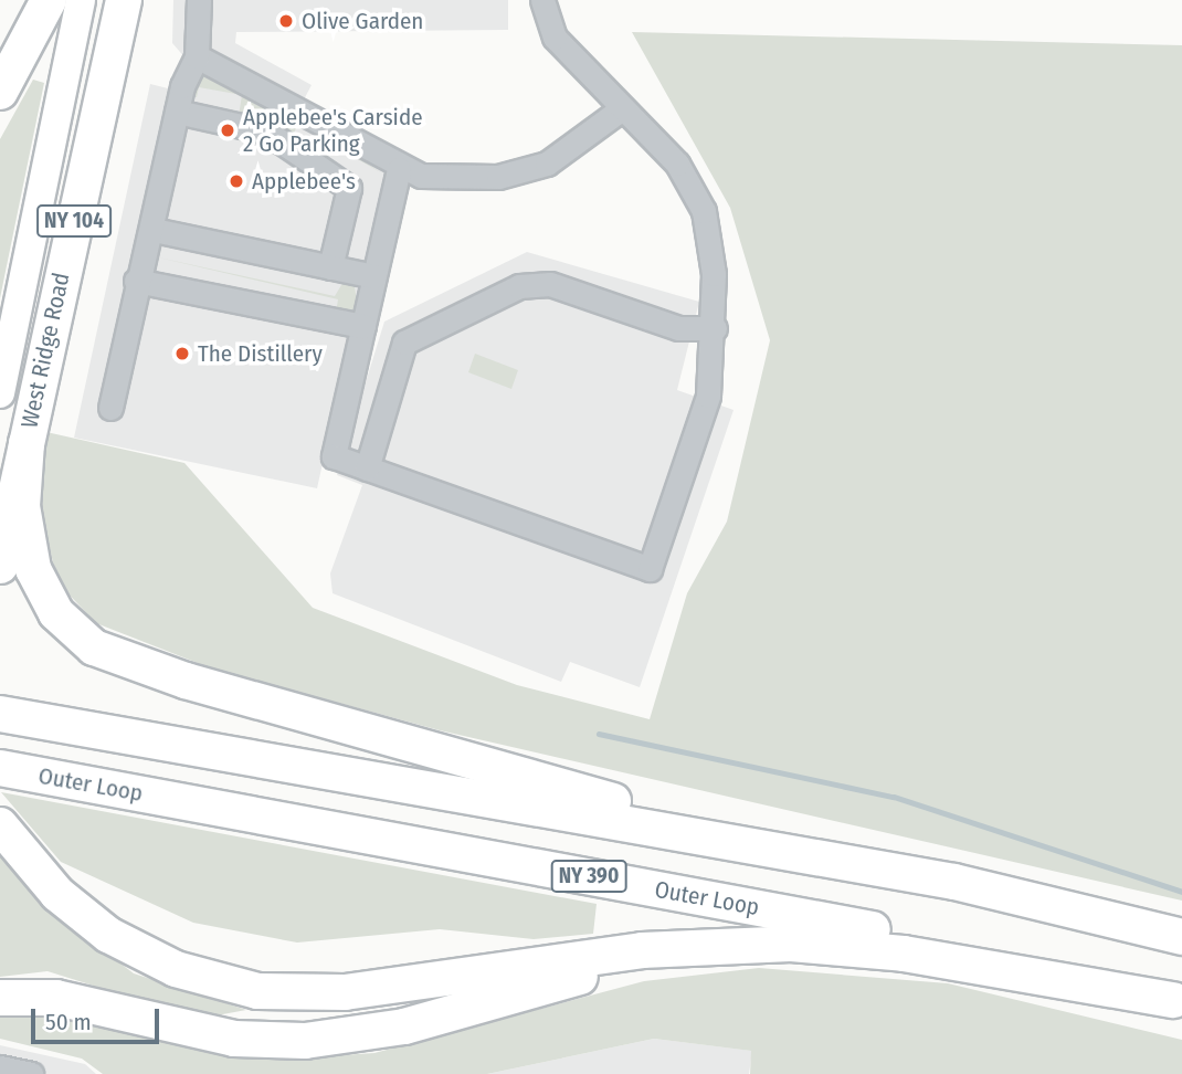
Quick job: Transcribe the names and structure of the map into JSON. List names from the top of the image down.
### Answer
{
  "streets": {
    "highway": [
      "NY 104",
      "West Ridge Road",
      "Outer Loop",
      "NY 390"
    ]
  },
  "crossings": [
    ["West Ridge Road", "NY 390"]
  ],
  "places": [
    "Olive Garden",
    "Applebee's Carside 2 Go Parking",
    "Applebee's",
    "The Distillery"
  ],
  "scale_bar": "50 m"
}
